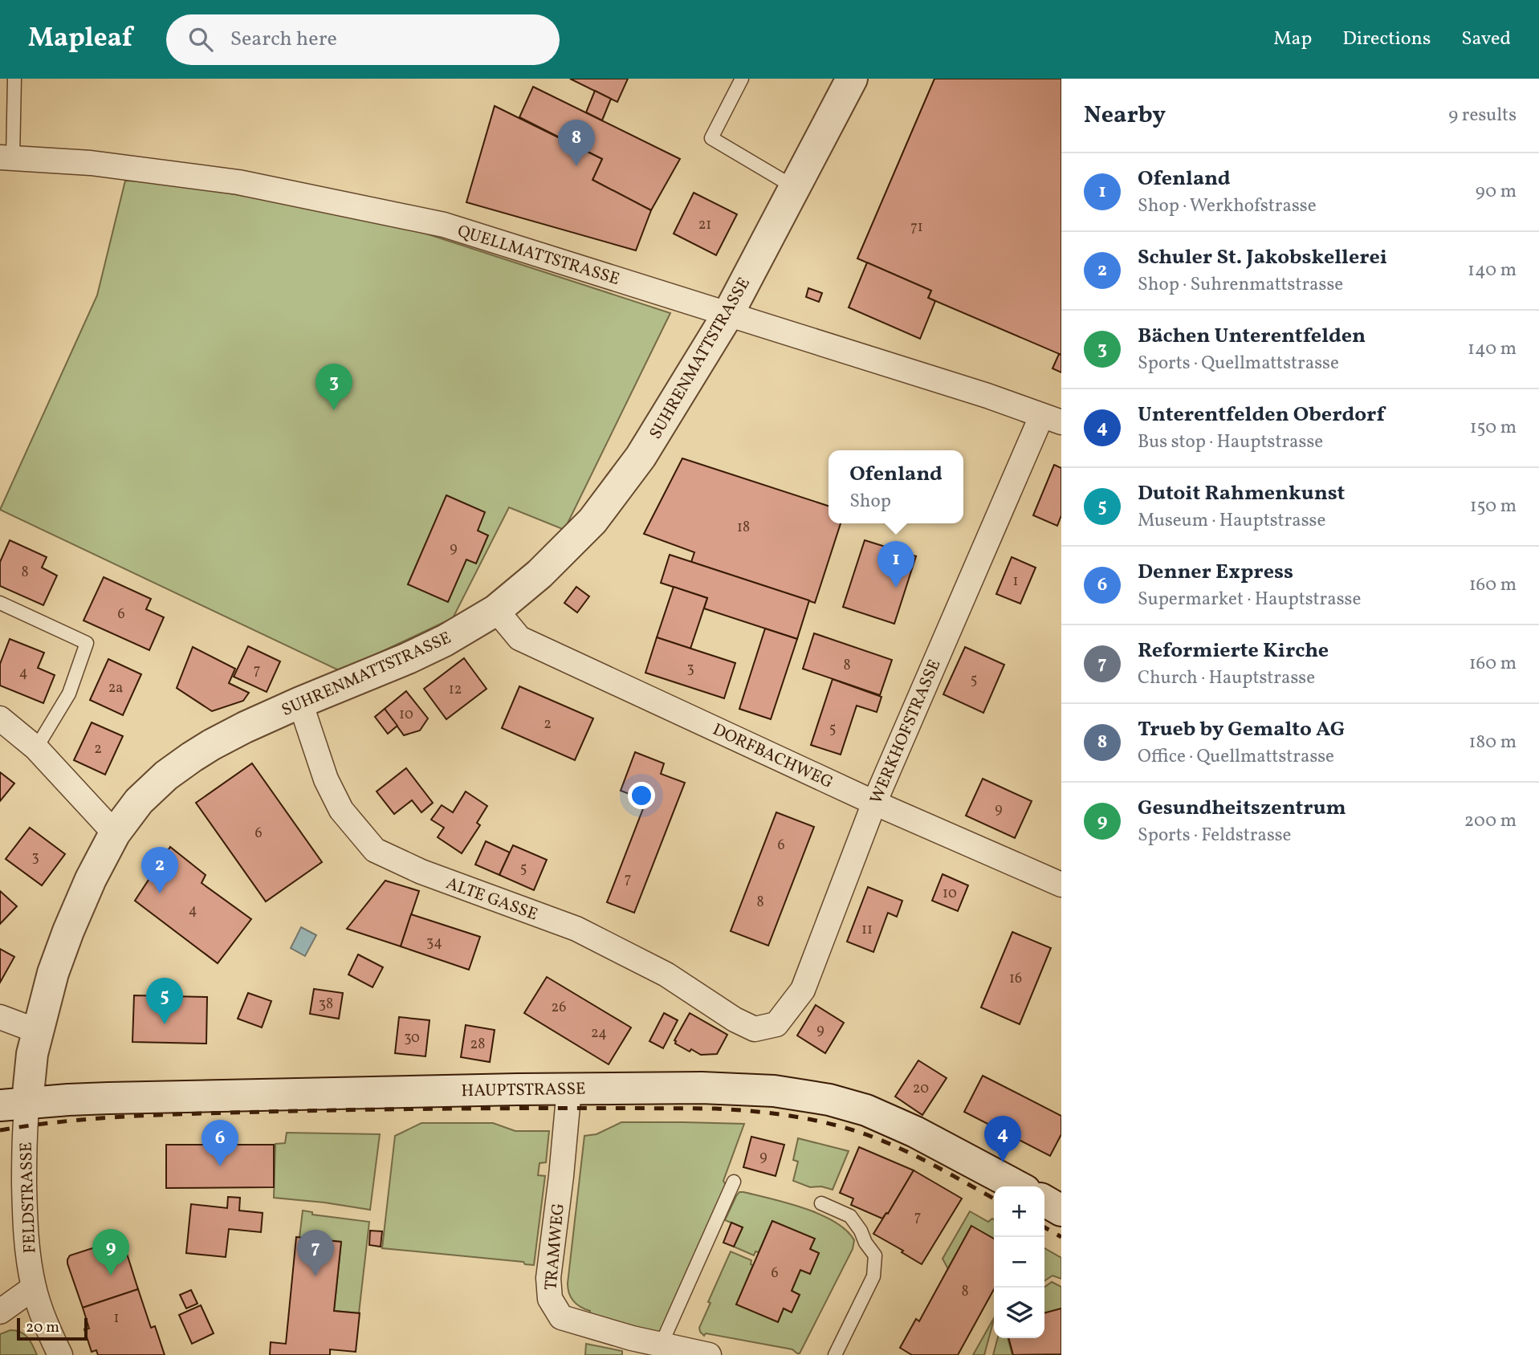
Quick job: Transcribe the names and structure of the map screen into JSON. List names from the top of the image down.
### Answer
{
  "streets": {
    "street": [
      "QUELLMATTSTRASSE",
      "SUHRENMATTSTRASSE",
      "WERKHOFSTRASSE",
      "DORFBACHWEG",
      "ALTE GASSE",
      "HAUPTSTRASSE",
      "FELDSTRASSE",
      "TRAMWEG"
    ]
  },
  "crossings": [
    ["QUELLMATTSTRASSE", "SUHRENMATTSTRASSE"],
    ["QUELLMATTSTRASSE", "WERKHOFSTRASSE"],
    ["SUHRENMATTSTRASSE", "DORFBACHWEG"],
    ["SUHRENMATTSTRASSE", "ALTE GASSE"],
    ["SUHRENMATTSTRASSE", "HAUPTSTRASSE"],
    ["SUHRENMATTSTRASSE", "FELDSTRASSE"],
    ["WERKHOFSTRASSE", "DORFBACHWEG"],
    ["WERKHOFSTRASSE", "ALTE GASSE"],
    ["HAUPTSTRASSE", "FELDSTRASSE"],
    ["HAUPTSTRASSE", "TRAMWEG"]
  ],
  "house_numbers": [
    "21",
    "71",
    "18",
    "9",
    "8",
    "1",
    "6",
    "8",
    "3",
    "7",
    "4",
    "5",
    "2a",
    "12",
    "10",
    "2",
    "5",
    "2",
    "9",
    "6",
    "6",
    "3",
    "5",
    "7",
    "10",
    "8",
    "4",
    "11",
    "34",
    "16",
    "38",
    "26",
    "9",
    "24",
    "30",
    "28",
    "20",
    "9",
    "7",
    "6",
    "8",
    "1"
  ],
  "scale_bar": "20 m",
  "page": {
    "header": "Mapleaf",
    "search": "Search here",
    "nav": ["Map", "Directions", "Saved"],
    "heading": ["Nearby", "9 results"],
    "pins": [
      "8",
      "3",
      "1",
      "2",
      "5",
      "4",
      "6",
      "9",
      "7"
    ],
    "list": [
      {
        "mark": "1",
        "name": "Ofenland",
        "note": "Shop · Werkhofstrasse",
        "value": "90 m"
      },
      {
        "mark": "2",
        "name": "Schuler St. Jakobskellerei",
        "note": "Shop · Suhrenmattstrasse",
        "value": "140 m"
      },
      {
        "mark": "3",
        "name": "Bächen Unterentfelden",
        "note": "Sports · Quellmattstrasse",
        "value": "140 m"
      },
      {
        "mark": "4",
        "name": "Unterentfelden Oberdorf",
        "note": "Bus stop · Hauptstrasse",
        "value": "150 m"
      },
      {
        "mark": "5",
        "name": "Dutoit Rahmenkunst",
        "note": "Museum · Hauptstrasse",
        "value": "150 m"
      },
      {
        "mark": "6",
        "name": "Denner Express",
        "note": "Supermarket · Hauptstrasse",
        "value": "160 m"
      },
      {
        "mark": "7",
        "name": "Reformierte Kirche",
        "note": "Church · Hauptstrasse",
        "value": "160 m"
      },
      {
        "mark": "8",
        "name": "Trueb by Gemalto AG",
        "note": "Office · Quellmattstrasse",
        "value": "180 m"
      },
      {
        "mark": "9",
        "name": "Gesundheitszentrum",
        "note": "Sports · Feldstrasse",
        "value": "200 m"
      }
    ],
    "popup": ["Ofenland", "Shop"],
    "map_buttons": ["+", "−"],
    "scale": "20 m"
  }
}
